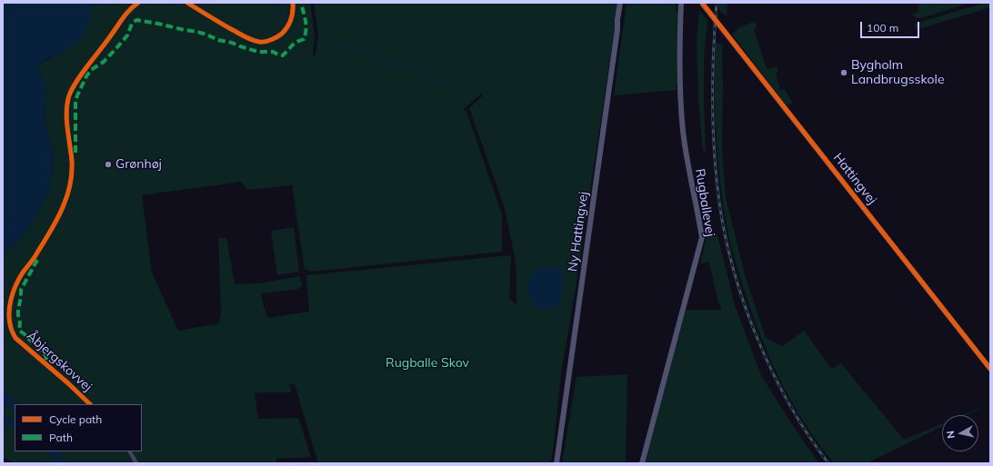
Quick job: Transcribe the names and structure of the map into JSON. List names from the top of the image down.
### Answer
{
  "streets": {
    "street": [
      "Hattingvej",
      "Rugballevej",
      "Ny Hattingvej",
      "Åbjergskovvej"
    ]
  },
  "parks": ["Rugballe Skov"],
  "places": ["Bygholm Landbrugsskole", "Grønhøj"],
  "legend": ["Cycle path", "Path"],
  "scale_bar": "100 m",
  "north": "left"
}
